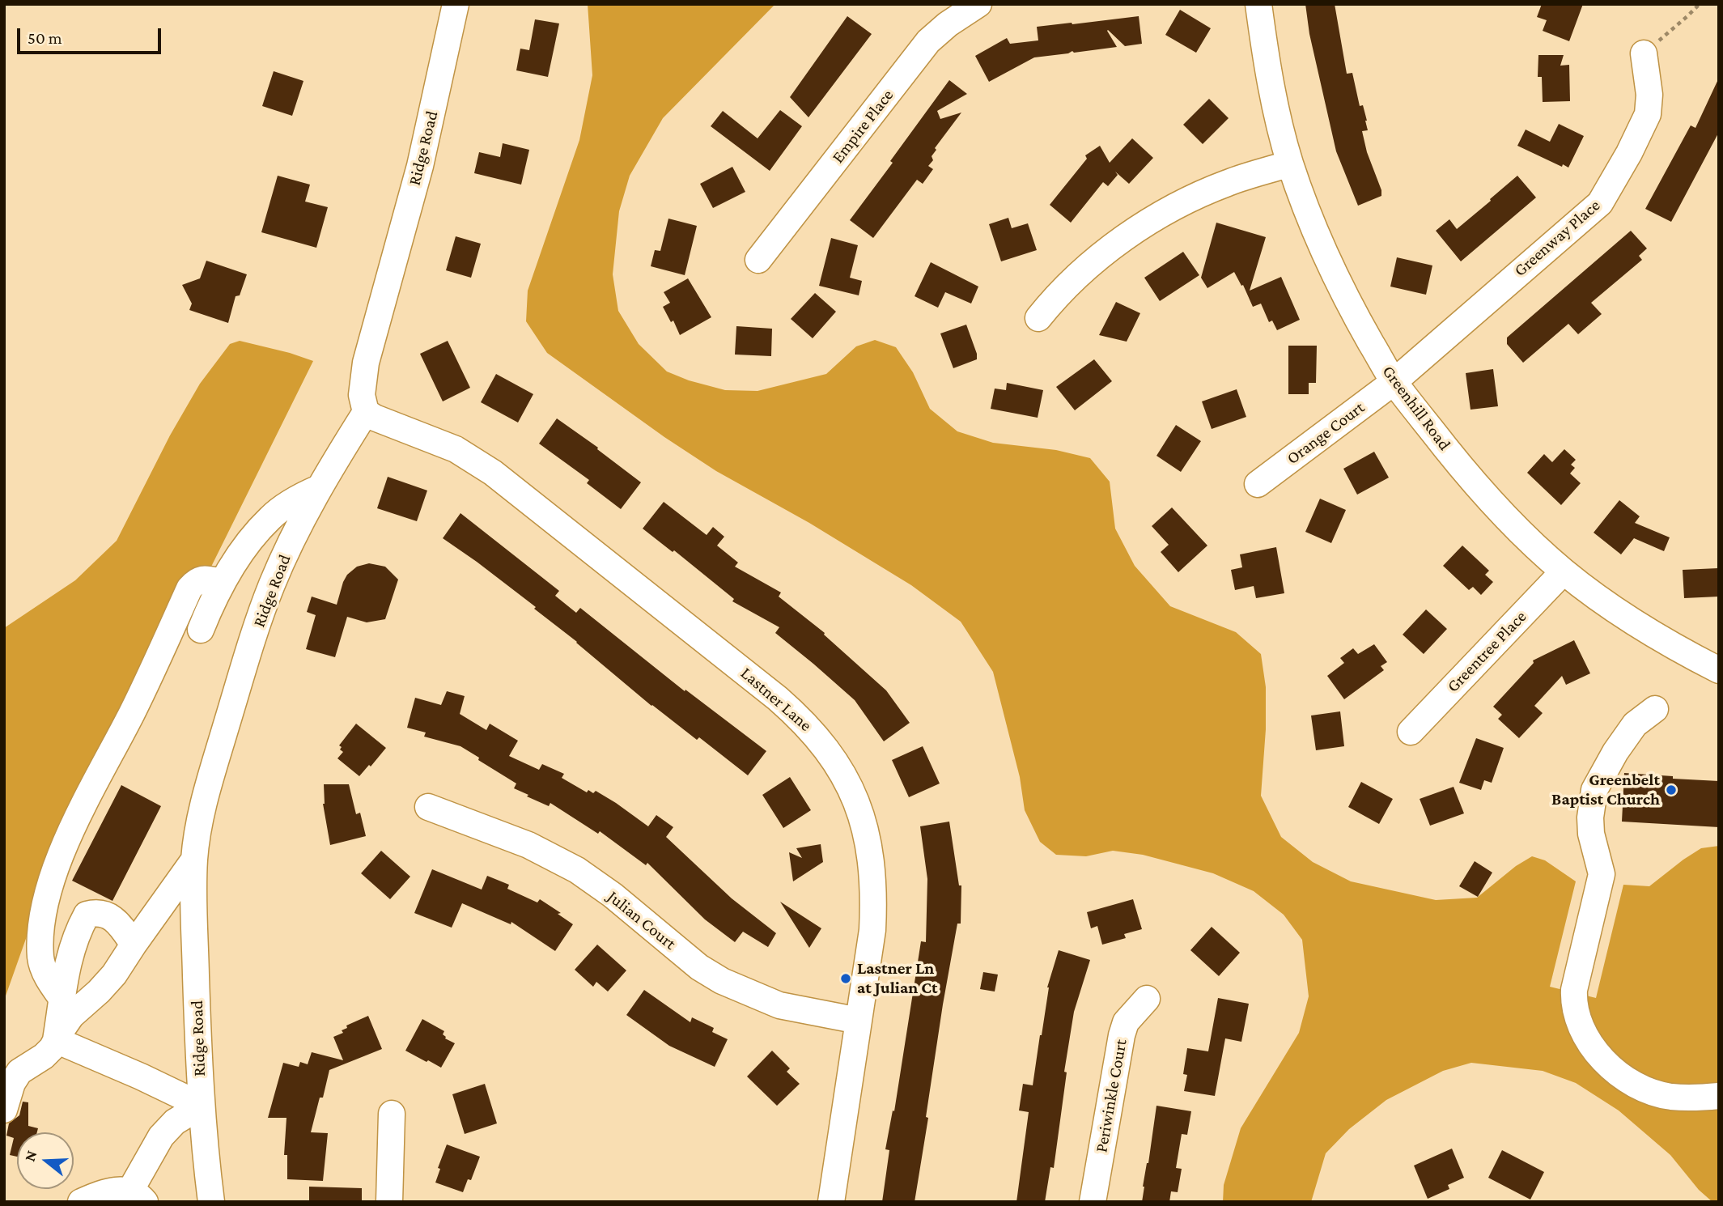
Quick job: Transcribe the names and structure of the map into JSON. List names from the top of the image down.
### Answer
{
  "streets": {
    "street": [
      "Empire Place",
      "Ridge Road",
      "Greenway Place",
      "Greenhill Road",
      "Orange Court",
      "Greentree Place",
      "Lastner Lane",
      "Julian Court",
      "Periwinkle Court"
    ]
  },
  "crossings": [
    ["Ridge Road", "Lastner Lane"],
    ["Greenway Place", "Greenhill Road"],
    ["Greenway Place", "Orange Court"],
    ["Greenhill Road", "Orange Court"],
    ["Greenhill Road", "Greentree Place"],
    ["Lastner Lane", "Julian Court"]
  ],
  "places": ["Greenbelt Baptist Church", "Lastner Ln at Julian Ct"],
  "scale_bar": "50 m",
  "north": "left"
}
